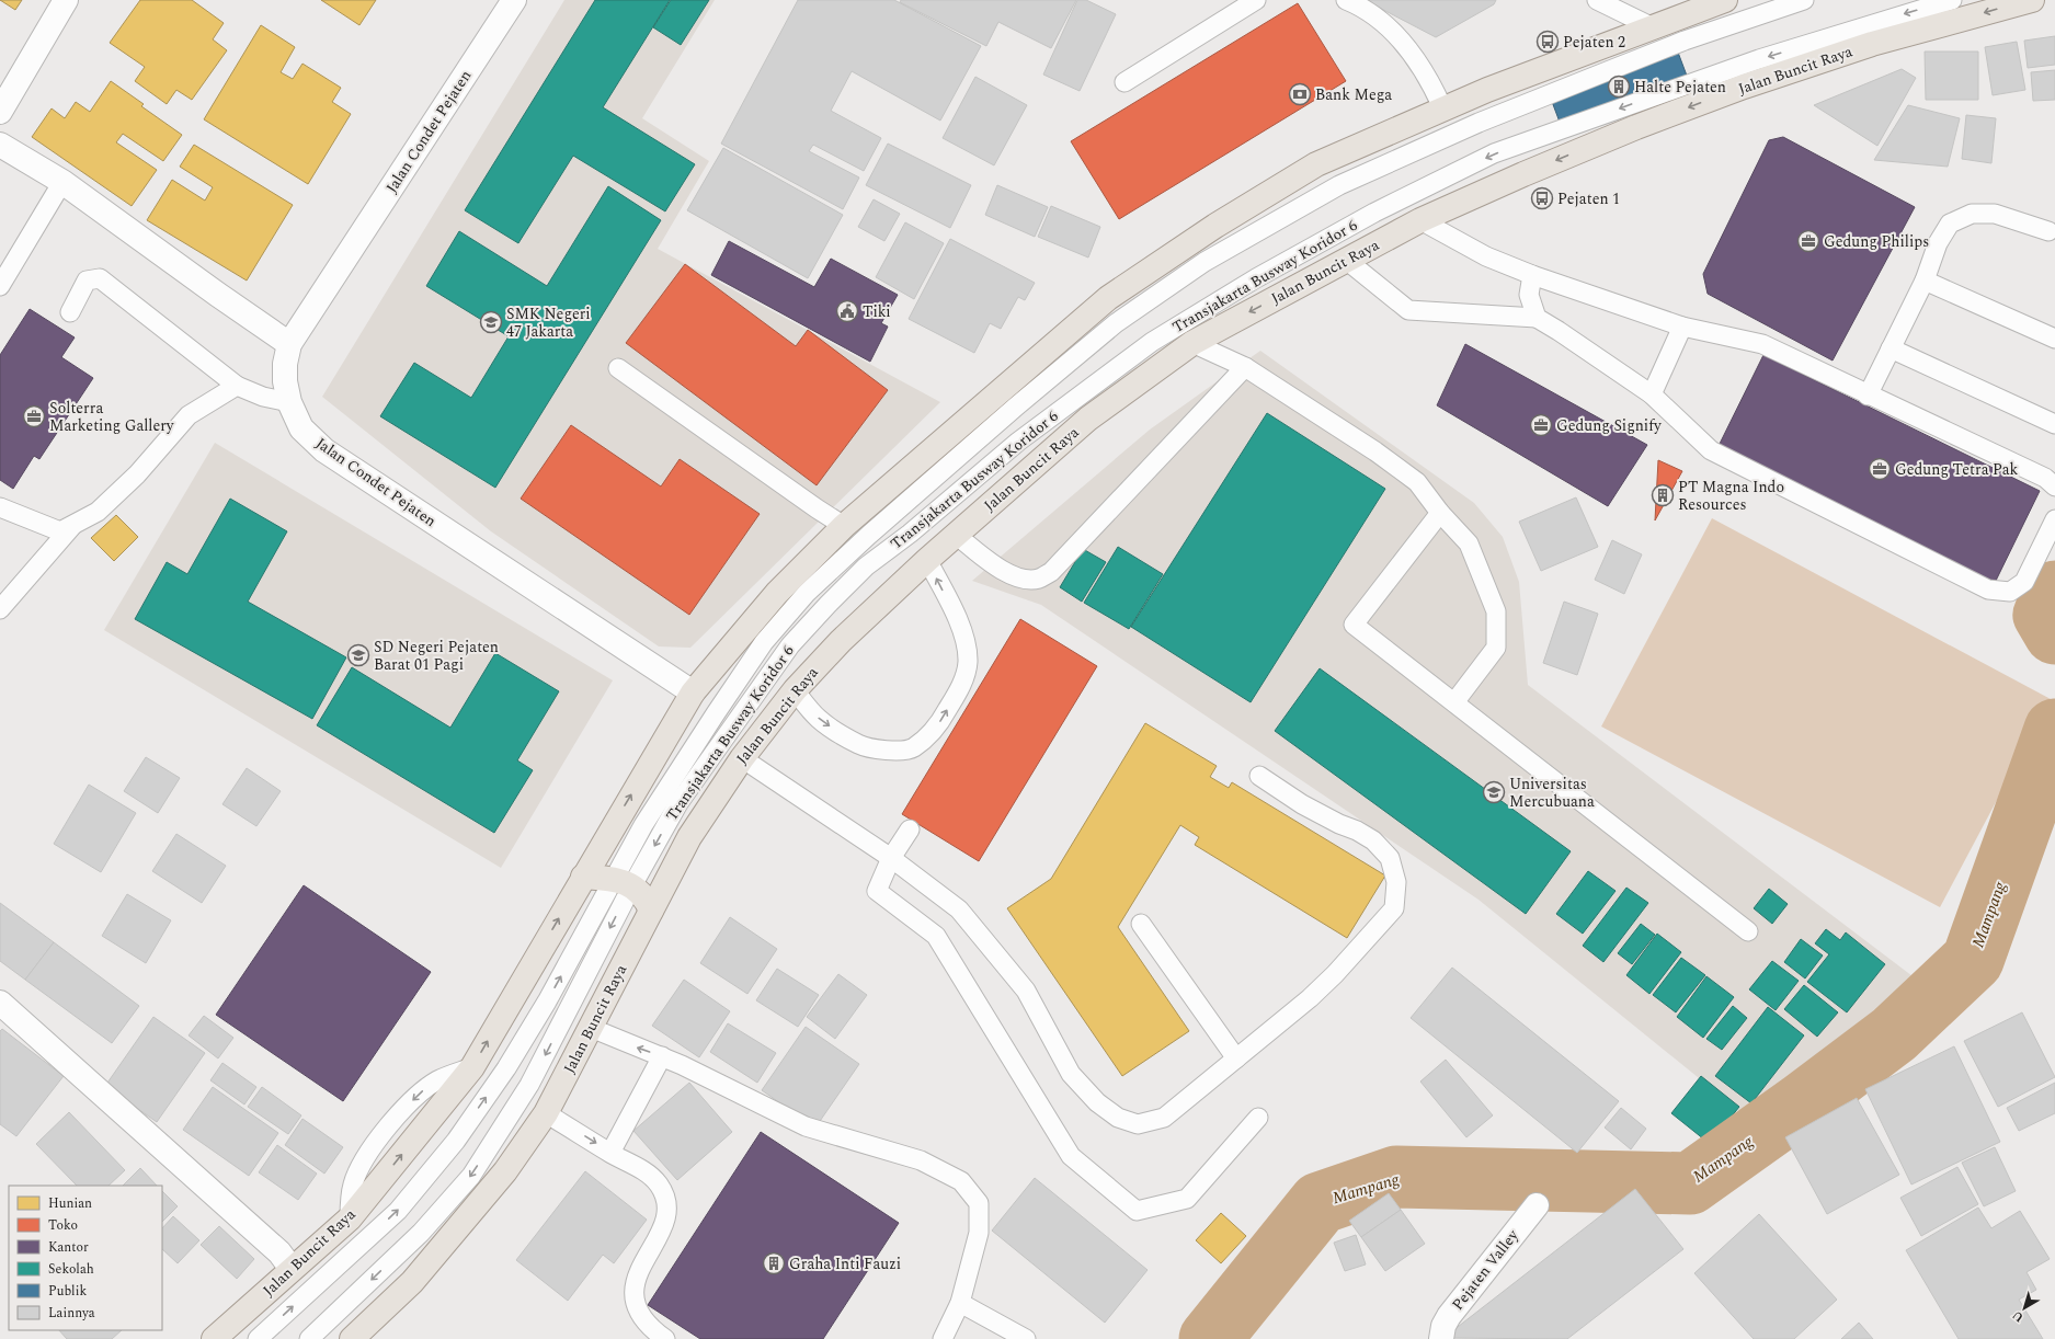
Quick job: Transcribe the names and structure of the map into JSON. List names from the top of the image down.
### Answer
{
  "streets": {
    "main road": ["Jalan Buncit Raya"],
    "street": ["Jalan Condet Pejaten", "Pejaten Valley"],
    "lane": ["Transjakarta Busway Koridor 6"]
  },
  "crossings": [
    ["Jalan Buncit Raya", "Jalan Condet Pejaten"]
  ],
  "water": ["Mampang"],
  "places": {
    "bus stop": ["Pejaten 2", "Pejaten 1"],
    "building": ["Halte Pejaten", "PT Magna Indo Resources", "Graha Inti Fauzi"],
    "bank": ["Bank Mega"],
    "office": [
      "Gedung Philips",
      "Solterra Marketing Gallery",
      "Gedung Signify",
      "Gedung Tetra Pak"
    ],
    "public building": ["Tiki"],
    "school or university": ["SMK Negeri 47 Jakarta", "SD Negeri Pejaten Barat 01 Pagi", "Universitas Mercubuana"]
  },
  "legend": [
    "Hunian",
    "Toko",
    "Kantor",
    "Sekolah",
    "Publik",
    "Lainnya"
  ],
  "north": "bottom left"
}
